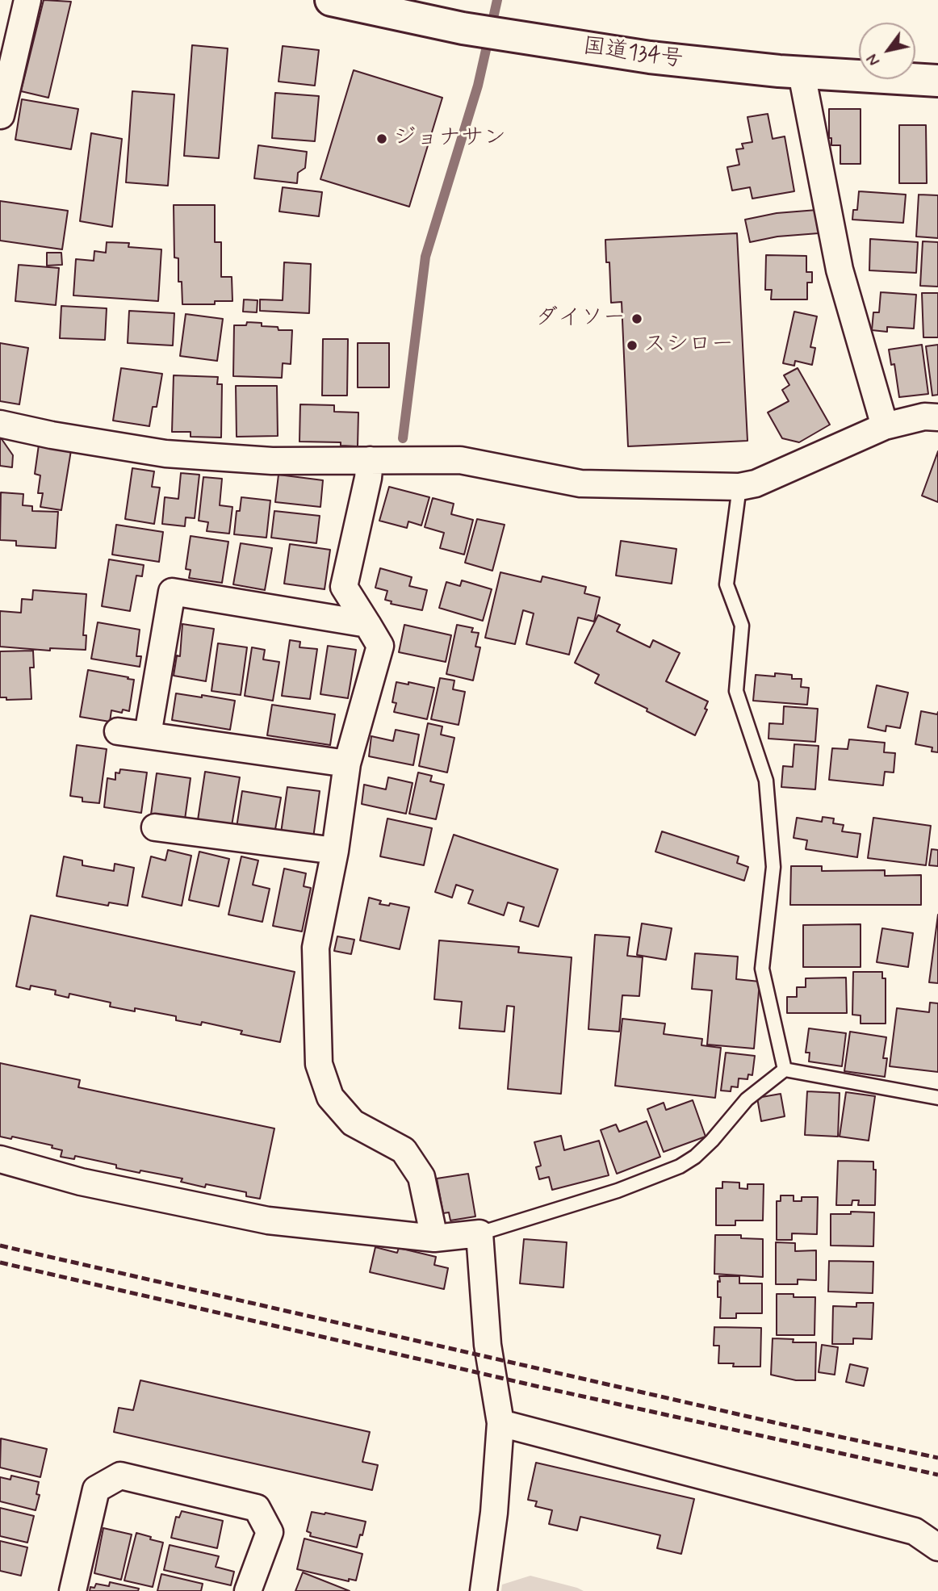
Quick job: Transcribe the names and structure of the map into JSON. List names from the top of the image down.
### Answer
{
  "streets": {
    "highway": ["国道134号"]
  },
  "places": ["ジョナサン", "ダイソー", "スシロー"],
  "north": "bottom left"
}
